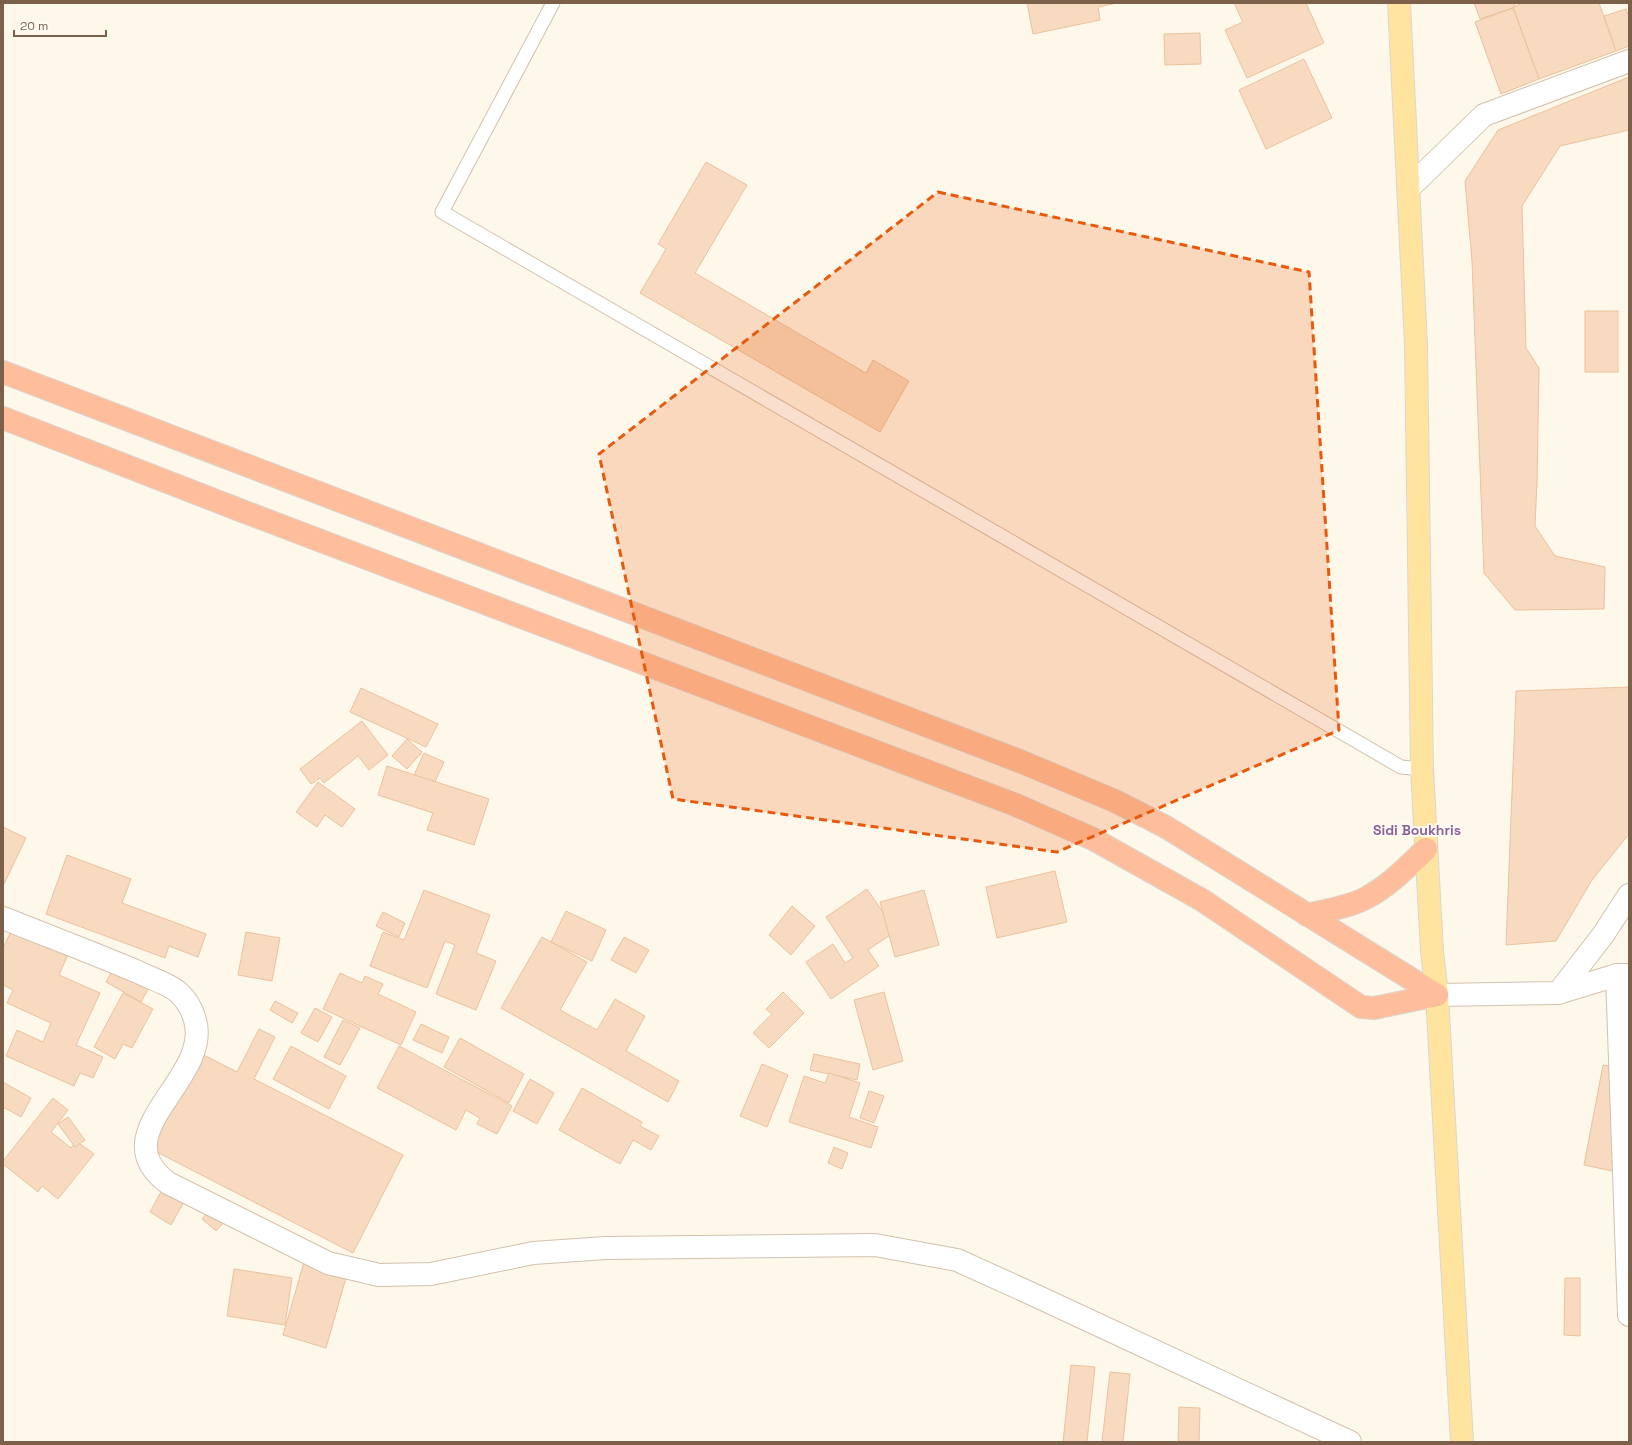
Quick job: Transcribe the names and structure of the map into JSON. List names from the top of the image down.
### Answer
{
  "districts": ["Sidi Boukhris"],
  "scale_bar": "20 m"
}
